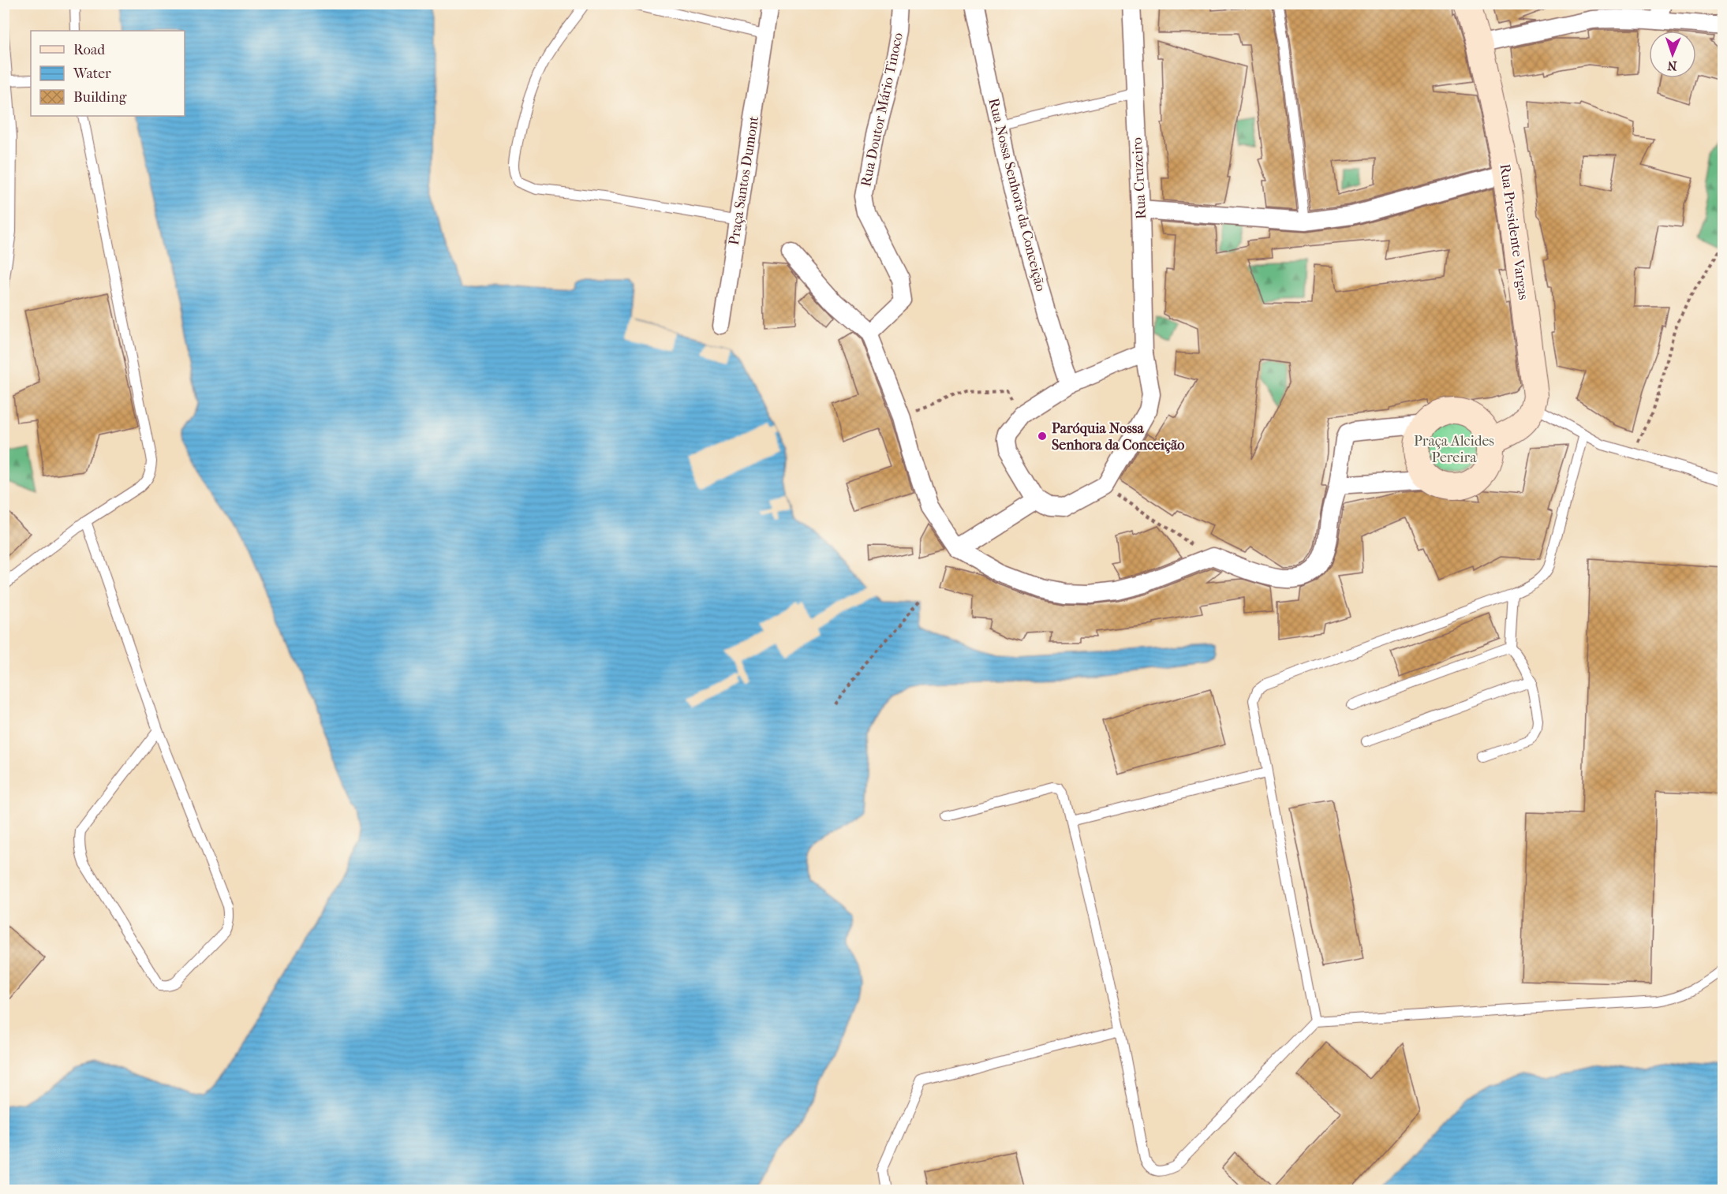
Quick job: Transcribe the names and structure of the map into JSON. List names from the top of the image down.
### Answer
{
  "streets": {
    "street": [
      "Rua Doutor Mário Tinoco",
      "Rua Cruzeiro",
      "Praça Santos Dumont",
      "Rua Nossa Senhora da Conceição",
      "Rua Presidente Vargas"
    ]
  },
  "parks": ["Praça Alcides Pereira"],
  "places": ["Paróquia Nossa Senhora da Conceição"],
  "legend": ["Road", "Water", "Building"],
  "north": "bottom"
}
